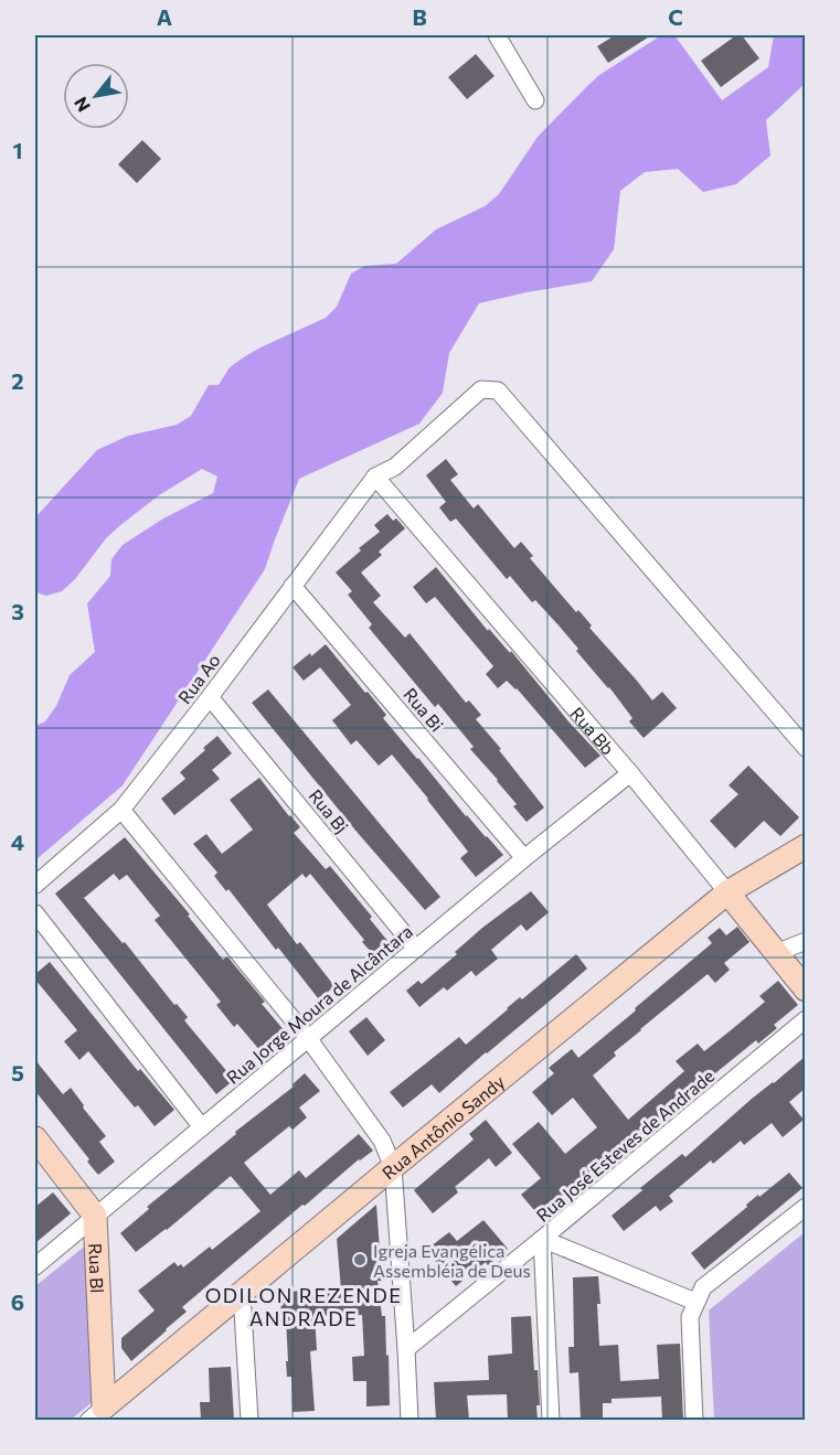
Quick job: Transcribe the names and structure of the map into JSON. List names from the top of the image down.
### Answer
{
  "streets": {
    "street": [
      "Rua Ao",
      "Rua Bi",
      "Rua Bb",
      "Rua Bj",
      "Rua Jorge Moura de Alcântara",
      "Rua Antônio Sandy",
      "Rua José Esteves de Andrade",
      "Rua Bl"
    ]
  },
  "crossings": [
    ["Rua Ao", "Rua Bi"],
    ["Rua Ao", "Rua Bb"],
    ["Rua Ao", "Rua Bj"],
    ["Rua Bi", "Rua Jorge Moura de Alcântara"],
    ["Rua Bb", "Rua Jorge Moura de Alcântara"],
    ["Rua Bb", "Rua Antônio Sandy"],
    ["Rua Bj", "Rua Jorge Moura de Alcântara"],
    ["Rua Jorge Moura de Alcântara", "Rua Bl"],
    ["Rua Antônio Sandy", "Rua Bl"]
  ],
  "districts": ["ODILON REZENDE ANDRADE"],
  "places": ["Igreja Evangélica Assembléia de Deus"],
  "north": "bottom left",
  "grid": {
    "columns": ["A", "B", "C"],
    "rows": [
      "1",
      "2",
      "3",
      "4",
      "5",
      "6"
    ]
  }
}
